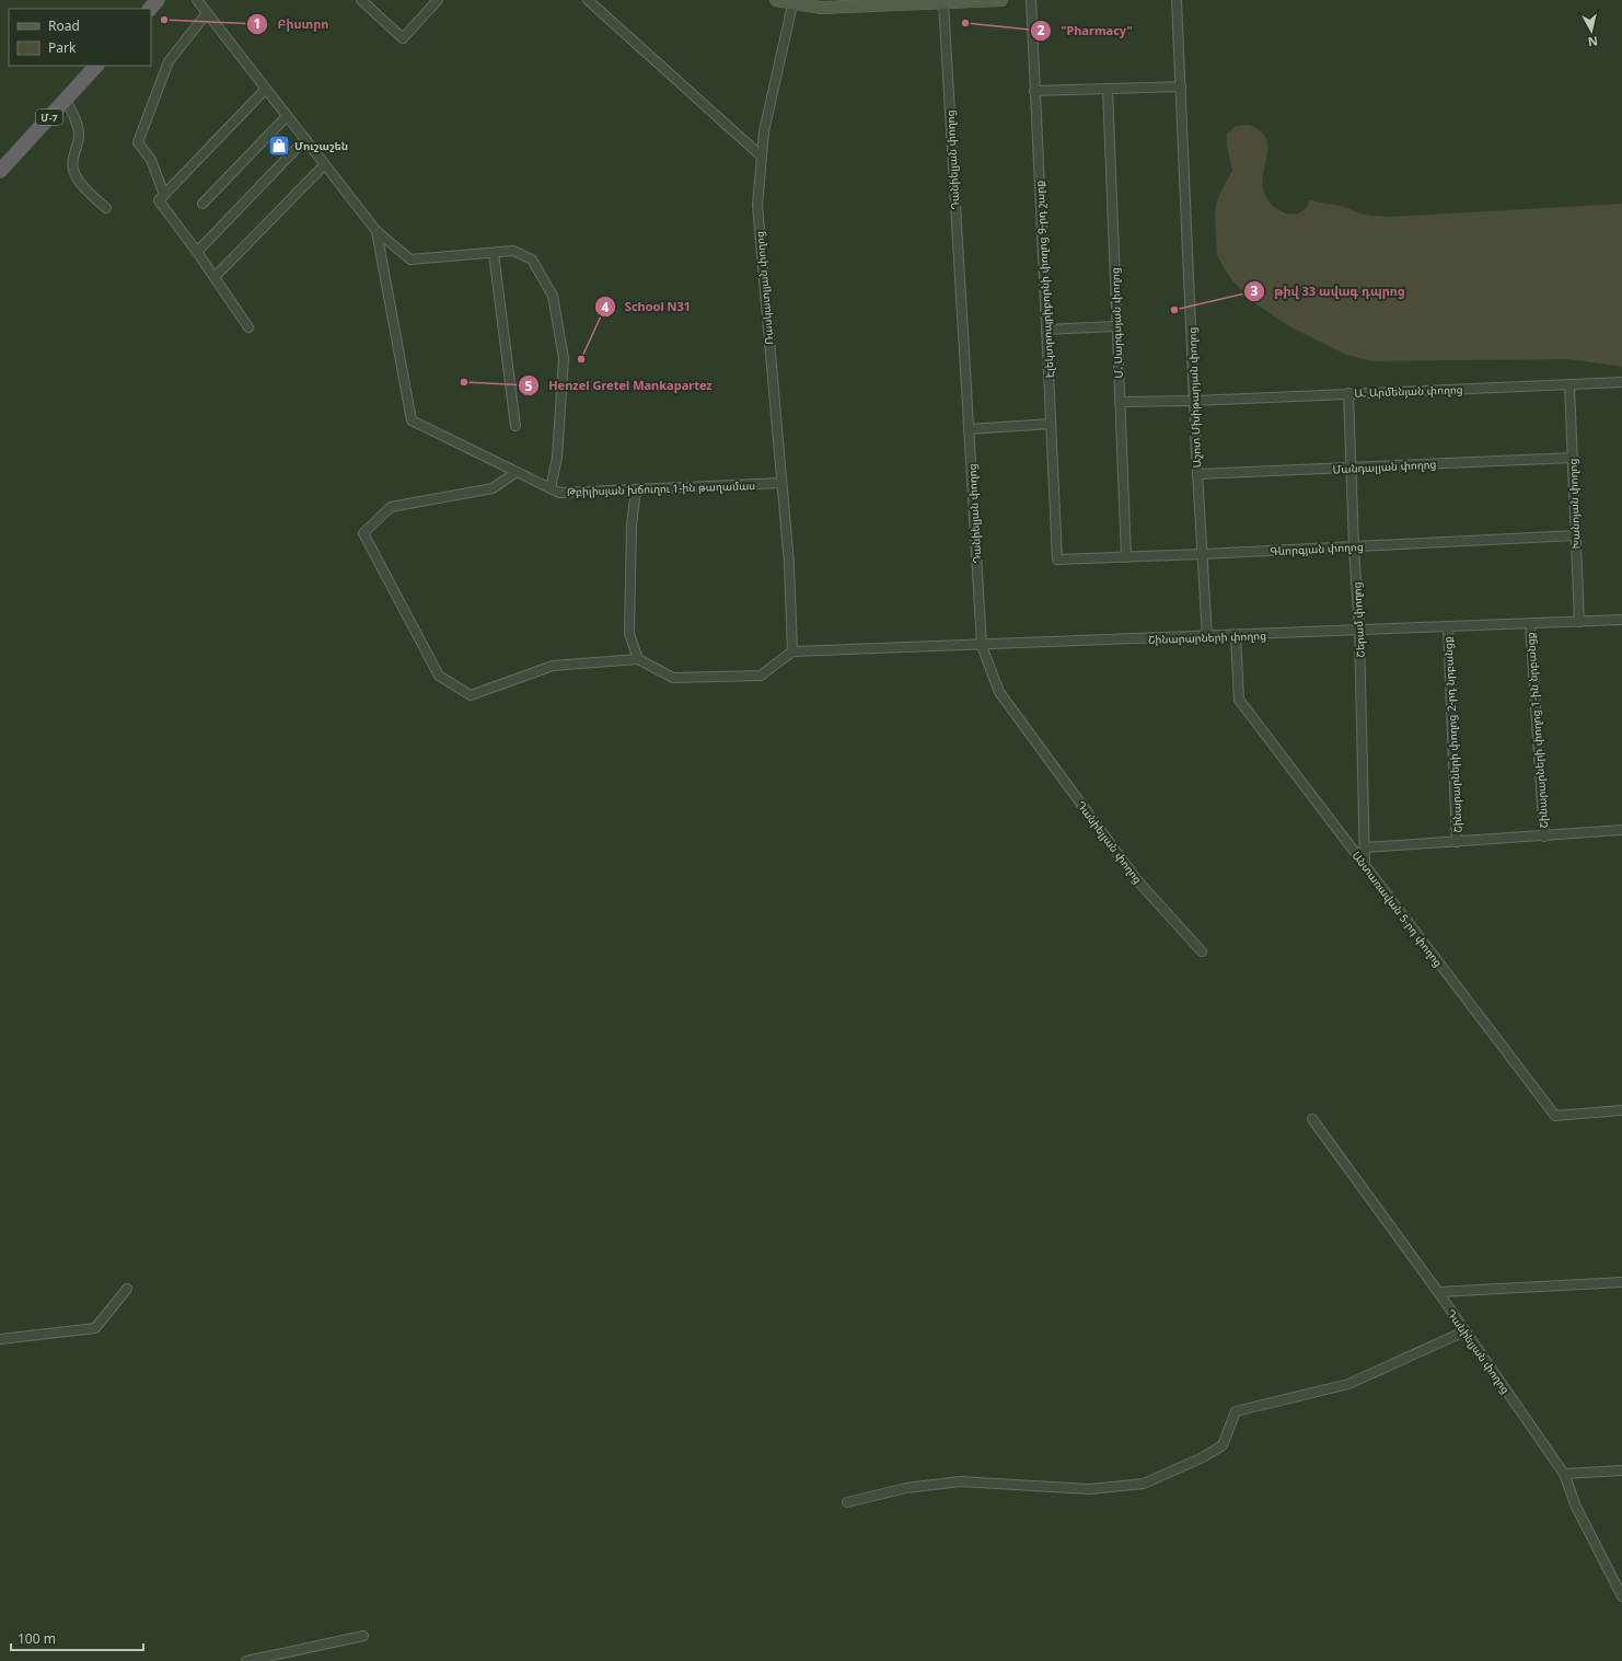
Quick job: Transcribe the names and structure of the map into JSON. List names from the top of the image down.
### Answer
{
  "streets": {
    "highway": ["Մ-7"],
    "street": [
      "Դանիելյան փողոց",
      "Էլեկտրոպրիբորնի փողոց 9-րդ շարք",
      "Ռասկատլյան փողոց",
      "Մ. Սարգսյան փողոց",
      "Ա. Արմենյան փողոց",
      "Աշոտ Մխիթարյան փողոց",
      "Մանդալյան փողոց",
      "Թբիլիսյան խճուղու 1-ին թաղամաս",
      "Խանոյան փողոց",
      "Գևորգյան փողոց",
      "Շերամ փողոց",
      "Շինարարների փողոց",
      "Շինարարների փողոց 1-ին նրբանցք",
      "Շինարարների փողոց 2-րդ նրբանցք",
      "Անտառավան 5-րդ փողոց"
    ]
  },
  "crossings": [
    ["Դանիելյան փողոց", "Շինարարների փողոց"],
    ["Էլեկտրոպրիբորնի փողոց 9-րդ շարք", "Գևորգյան փողոց"],
    ["Ռասկատլյան փողոց", "Թբիլիսյան խճուղու 1-ին թաղամաս"],
    ["Ռասկատլյան փողոց", "Շինարարների փողոց"],
    ["Մ. Սարգսյան փողոց", "Ա. Արմենյան փողոց"],
    ["Մ. Սարգսյան փողոց", "Գևորգյան փողոց"],
    ["Ա. Արմենյան փողոց", "Աշոտ Մխիթարյան փողոց"],
    ["Ա. Արմենյան փողոց", "Խանոյան փողոց"],
    ["Ա. Արմենյան փողոց", "Շերամ փողոց"],
    ["Աշոտ Մխիթարյան փողոց", "Մանդալյան փողոց"],
    ["Աշոտ Մխիթարյան փողոց", "Գևորգյան փողոց"],
    ["Աշոտ Մխիթարյան փողոց", "Շինարարների փողոց"],
    ["Մանդալյան փողոց", "Խանոյան փողոց"],
    ["Մանդալյան փողոց", "Շերամ փողոց"],
    ["Խանոյան փողոց", "Գևորգյան փողոց"],
    ["Խանոյան փողոց", "Շինարարների փողոց"],
    ["Գևորգյան փողոց", "Շերամ փողոց"],
    ["Շերամ փողոց", "Շինարարների փողոց"],
    ["Շերամ փողոց", "Անտառավան 5-րդ փողոց"],
    ["Շինարարների փողոց", "Շինարարների փողոց 1-ին նրբանցք"],
    ["Շինարարների փողոց", "Շինարարների փողոց 2-րդ նրբանցք"],
    ["Շինարարների փողոց", "Անտառավան 5-րդ փողոց"]
  ],
  "places": {
    "other": [
      "Բիստրո",
      "\"Pharmacy\"",
      "թիվ 33 ավագ դպրոց",
      "School N31",
      "Henzel Gretel Mankapartez"
    ],
    "shop": ["Մուշաշեն"]
  },
  "legend": ["Road", "Park"],
  "scale_bar": "100 m",
  "north": "bottom"
}
